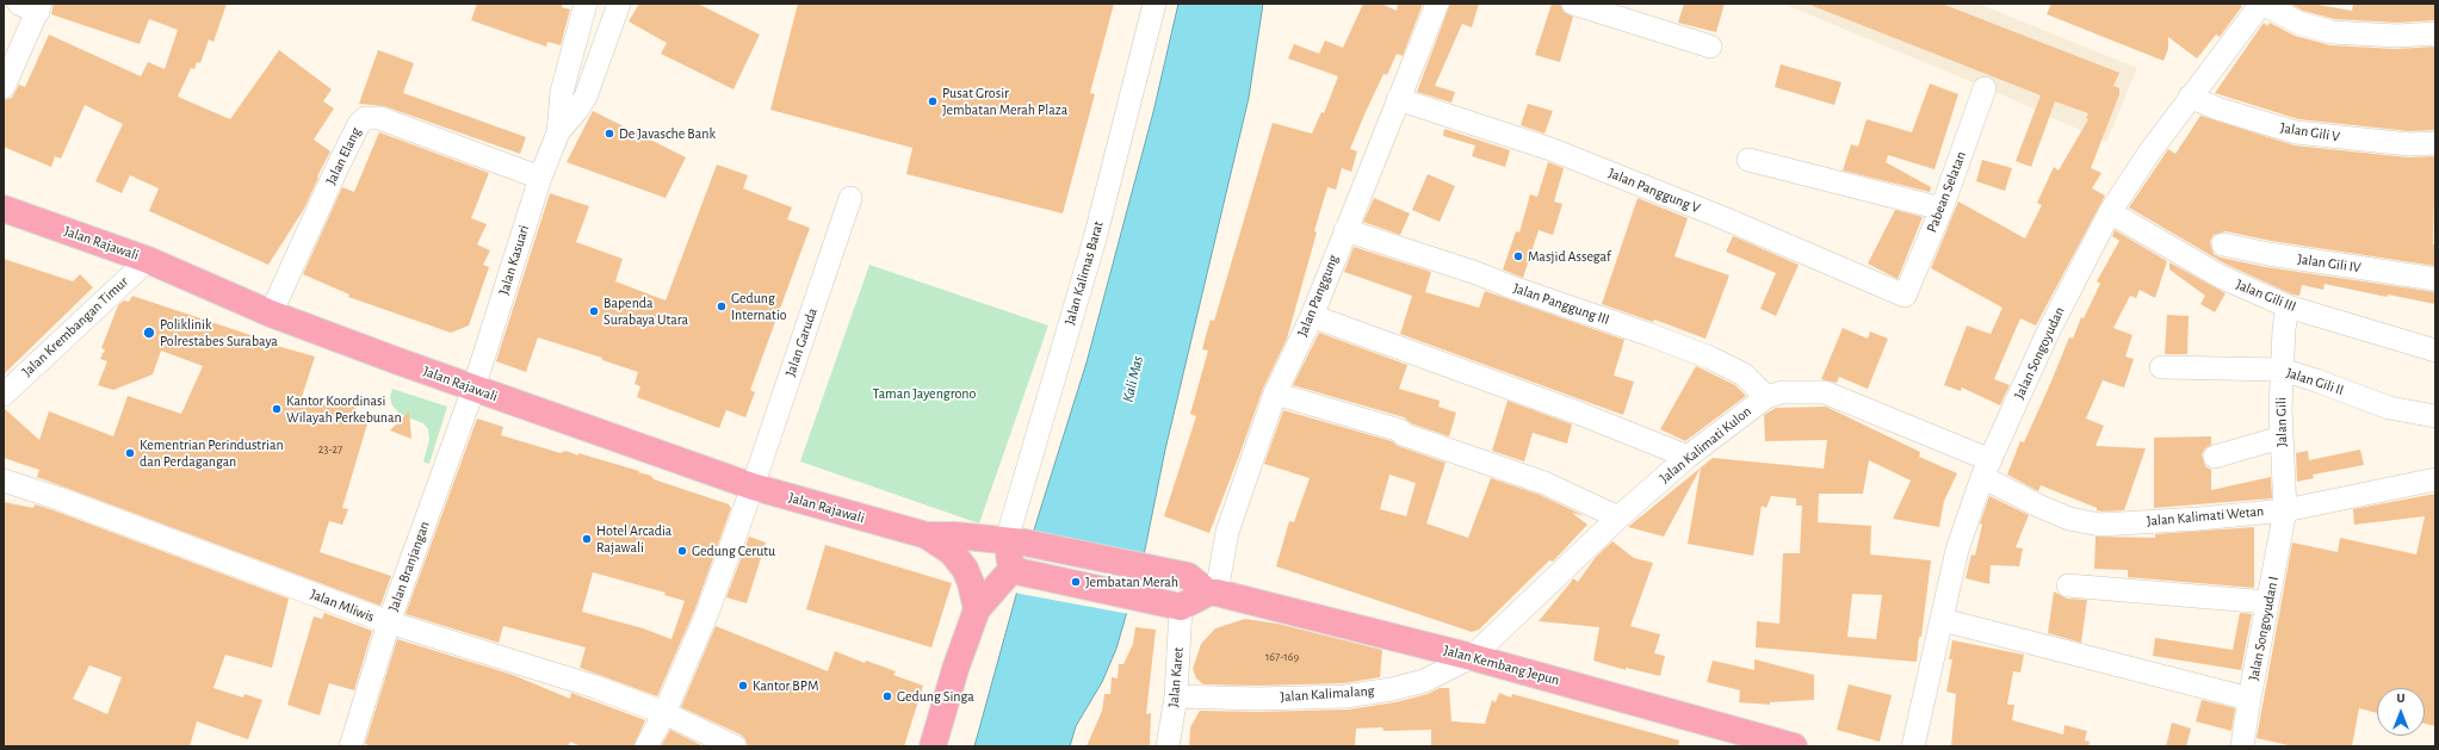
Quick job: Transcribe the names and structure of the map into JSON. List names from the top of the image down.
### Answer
{
  "streets": {
    "main road": ["Jalan Rajawali", "Jalan Kembang Jepun"],
    "street": [
      "Jalan Gili V",
      "Jalan Elang",
      "Jalan Panggung V",
      "Pabean Selatan",
      "Jalan Kasuari",
      "Jalan Gili IV",
      "Jalan Kalimas Barat",
      "Jalan Panggung",
      "Jalan Gili III",
      "Jalan Panggung III",
      "Jalan Krembangan Timur",
      "Jalan Garuda",
      "Jalan Songoyudan",
      "Jalan Gili II",
      "Jalan Gili",
      "Jalan Kalimati Kulon",
      "Jalan Kalimati Wetan",
      "Jalan Branjangan",
      "Jalan Mliwis",
      "Jalan Songoyudan I",
      "Jalan Karet",
      "Jalan Kalimalang"
    ]
  },
  "crossings": [
    ["Jalan Gili V", "Jalan Songoyudan"],
    ["Jalan Elang", "Jalan Rajawali"],
    ["Jalan Elang", "Jalan Kasuari"],
    ["Jalan Panggung V", "Pabean Selatan"],
    ["Jalan Panggung V", "Jalan Panggung"],
    ["Jalan Rajawali", "Jalan Kasuari"],
    ["Jalan Rajawali", "Jalan Kalimas Barat"],
    ["Jalan Rajawali", "Jalan Krembangan Timur"],
    ["Jalan Rajawali", "Jalan Garuda"],
    ["Jalan Rajawali", "Jalan Branjangan"],
    ["Jalan Rajawali", "Jalan Kembang Jepun"],
    ["Jalan Kasuari", "Jalan Branjangan"],
    ["Jalan Kalimas Barat", "Jalan Kembang Jepun"],
    ["Jalan Panggung", "Jalan Panggung III"],
    ["Jalan Panggung", "Jalan Kembang Jepun"],
    ["Jalan Gili III", "Jalan Songoyudan"],
    ["Jalan Gili III", "Jalan Gili"],
    ["Jalan Panggung III", "Jalan Kalimati Kulon"],
    ["Jalan Garuda", "Jalan Mliwis"],
    ["Jalan Songoyudan", "Jalan Kalimati Kulon"],
    ["Jalan Songoyudan", "Jalan Kalimati Wetan"],
    ["Jalan Gili II", "Jalan Gili"],
    ["Jalan Gili", "Jalan Kalimati Wetan"],
    ["Jalan Gili", "Jalan Songoyudan I"],
    ["Jalan Kalimati Kulon", "Jalan Kalimati Wetan"],
    ["Jalan Kalimati Kulon", "Jalan Kembang Jepun"],
    ["Jalan Kalimati Kulon", "Jalan Kalimalang"],
    ["Jalan Kalimati Wetan", "Jalan Songoyudan I"],
    ["Jalan Branjangan", "Jalan Mliwis"],
    ["Jalan Kembang Jepun", "Jalan Kalimalang"],
    ["Jalan Karet", "Jalan Kalimalang"]
  ],
  "water": ["Kali Mas"],
  "parks": ["Taman Jayengrono"],
  "places": [
    "Pusat Grosir Jembatan Merah Plaza",
    "De Javasche Bank",
    "Masjid Assegaf",
    "Gedung Internatio",
    "Bapenda Surabaya Utara",
    "Poliklinik Polrestabes Surabaya",
    "Kantor Koordinasi Wilayah Perkebunan",
    "Kementrian Perindustrian dan Perdagangan",
    "Hotel Arcadia Rajawali",
    "Gedung Cerutu",
    "Jembatan Merah",
    "Kantor BPM",
    "Gedung Singa"
  ],
  "house_numbers": ["23-27", "167-169"],
  "north": "top"
}
